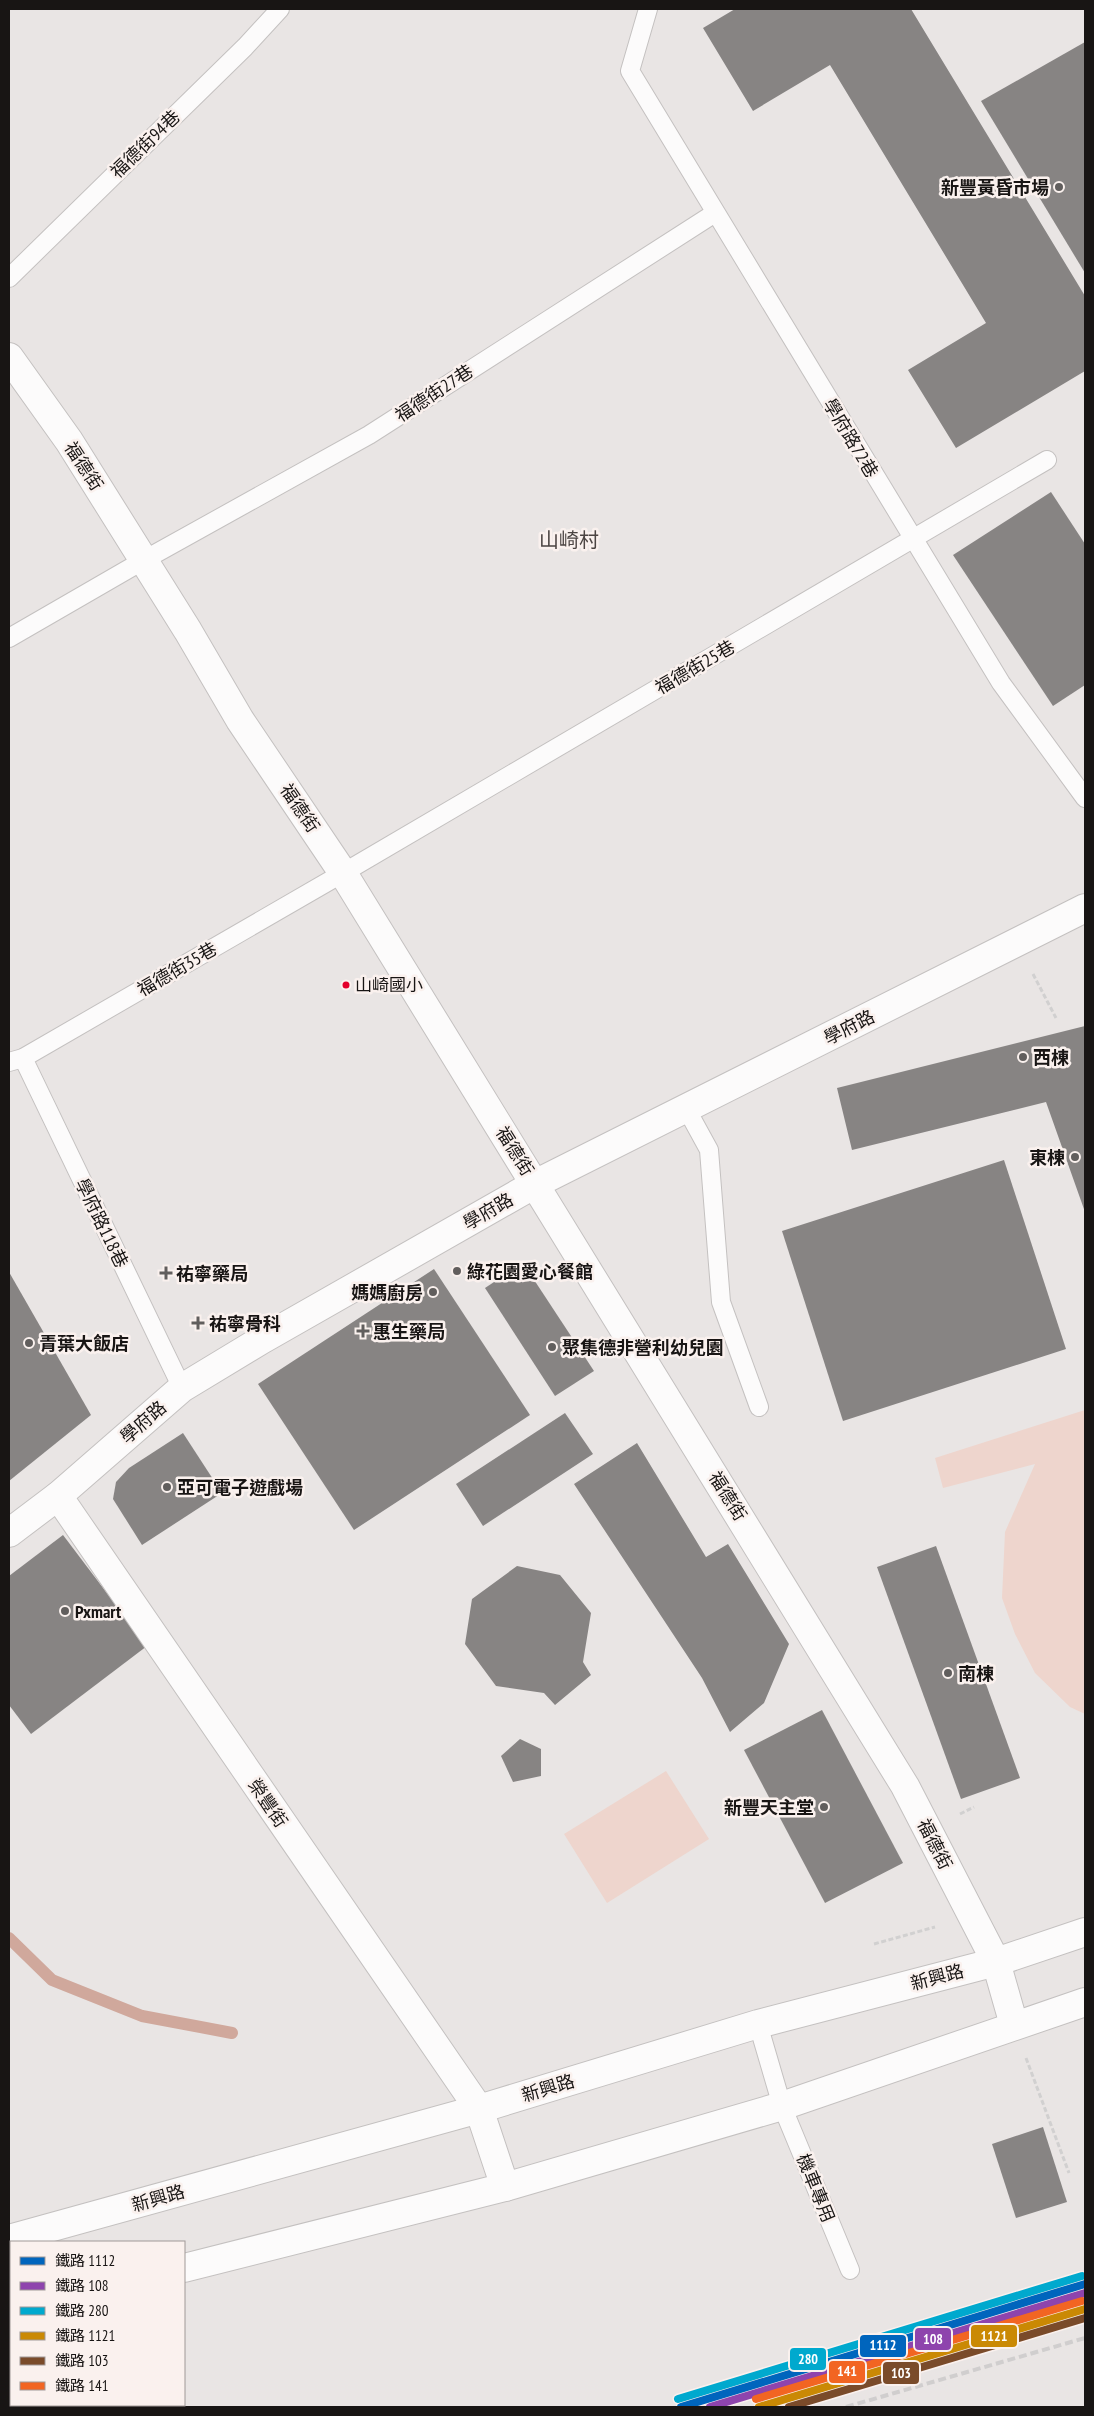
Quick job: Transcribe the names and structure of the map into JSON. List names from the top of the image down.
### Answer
{
  "streets": {
    "street": [
      "福德街",
      "學府路",
      "榮豐街",
      "新興路"
    ],
    "lane": [
      "福德街94巷",
      "福德街27巷",
      "學府路72巷",
      "福德街25巷",
      "福德街35巷",
      "學府路118巷",
      "機車專用"
    ]
  },
  "crossings": [
    ["福德街27巷", "學府路72巷"],
    ["福德街27巷", "福德街"],
    ["學府路72巷", "福德街25巷"],
    ["福德街", "福德街25巷"],
    ["福德街", "福德街35巷"],
    ["福德街", "學府路"],
    ["福德街", "新興路"],
    ["福德街25巷", "福德街35巷"],
    ["福德街35巷", "學府路118巷"],
    ["學府路", "學府路118巷"],
    ["學府路", "榮豐街"],
    ["榮豐街", "新興路"],
    ["新興路", "機車專用"]
  ],
  "districts": ["山崎村"],
  "places": {
    "other": [
      "新豐黃昏市場",
      "山崎國小",
      "西棟",
      "東棟",
      "綠花園愛心餐館",
      "媽媽廚房",
      "青葉大飯店",
      "聚集德非營利幼兒園",
      "亞可電子遊戲場",
      "Pxmart",
      "南棟",
      "新豐天主堂"
    ],
    "health": ["祐寧藥局", "祐寧骨科", "惠生藥局"]
  },
  "lines": [
    "rail line 280",
    "rail line 1112",
    "rail line 108",
    "rail line 141",
    "rail line 1121",
    "rail line 103"
  ],
  "legend": [
    "鐵路 1112",
    "鐵路 108",
    "鐵路 280",
    "鐵路 1121",
    "鐵路 103",
    "鐵路 141"
  ]
}
